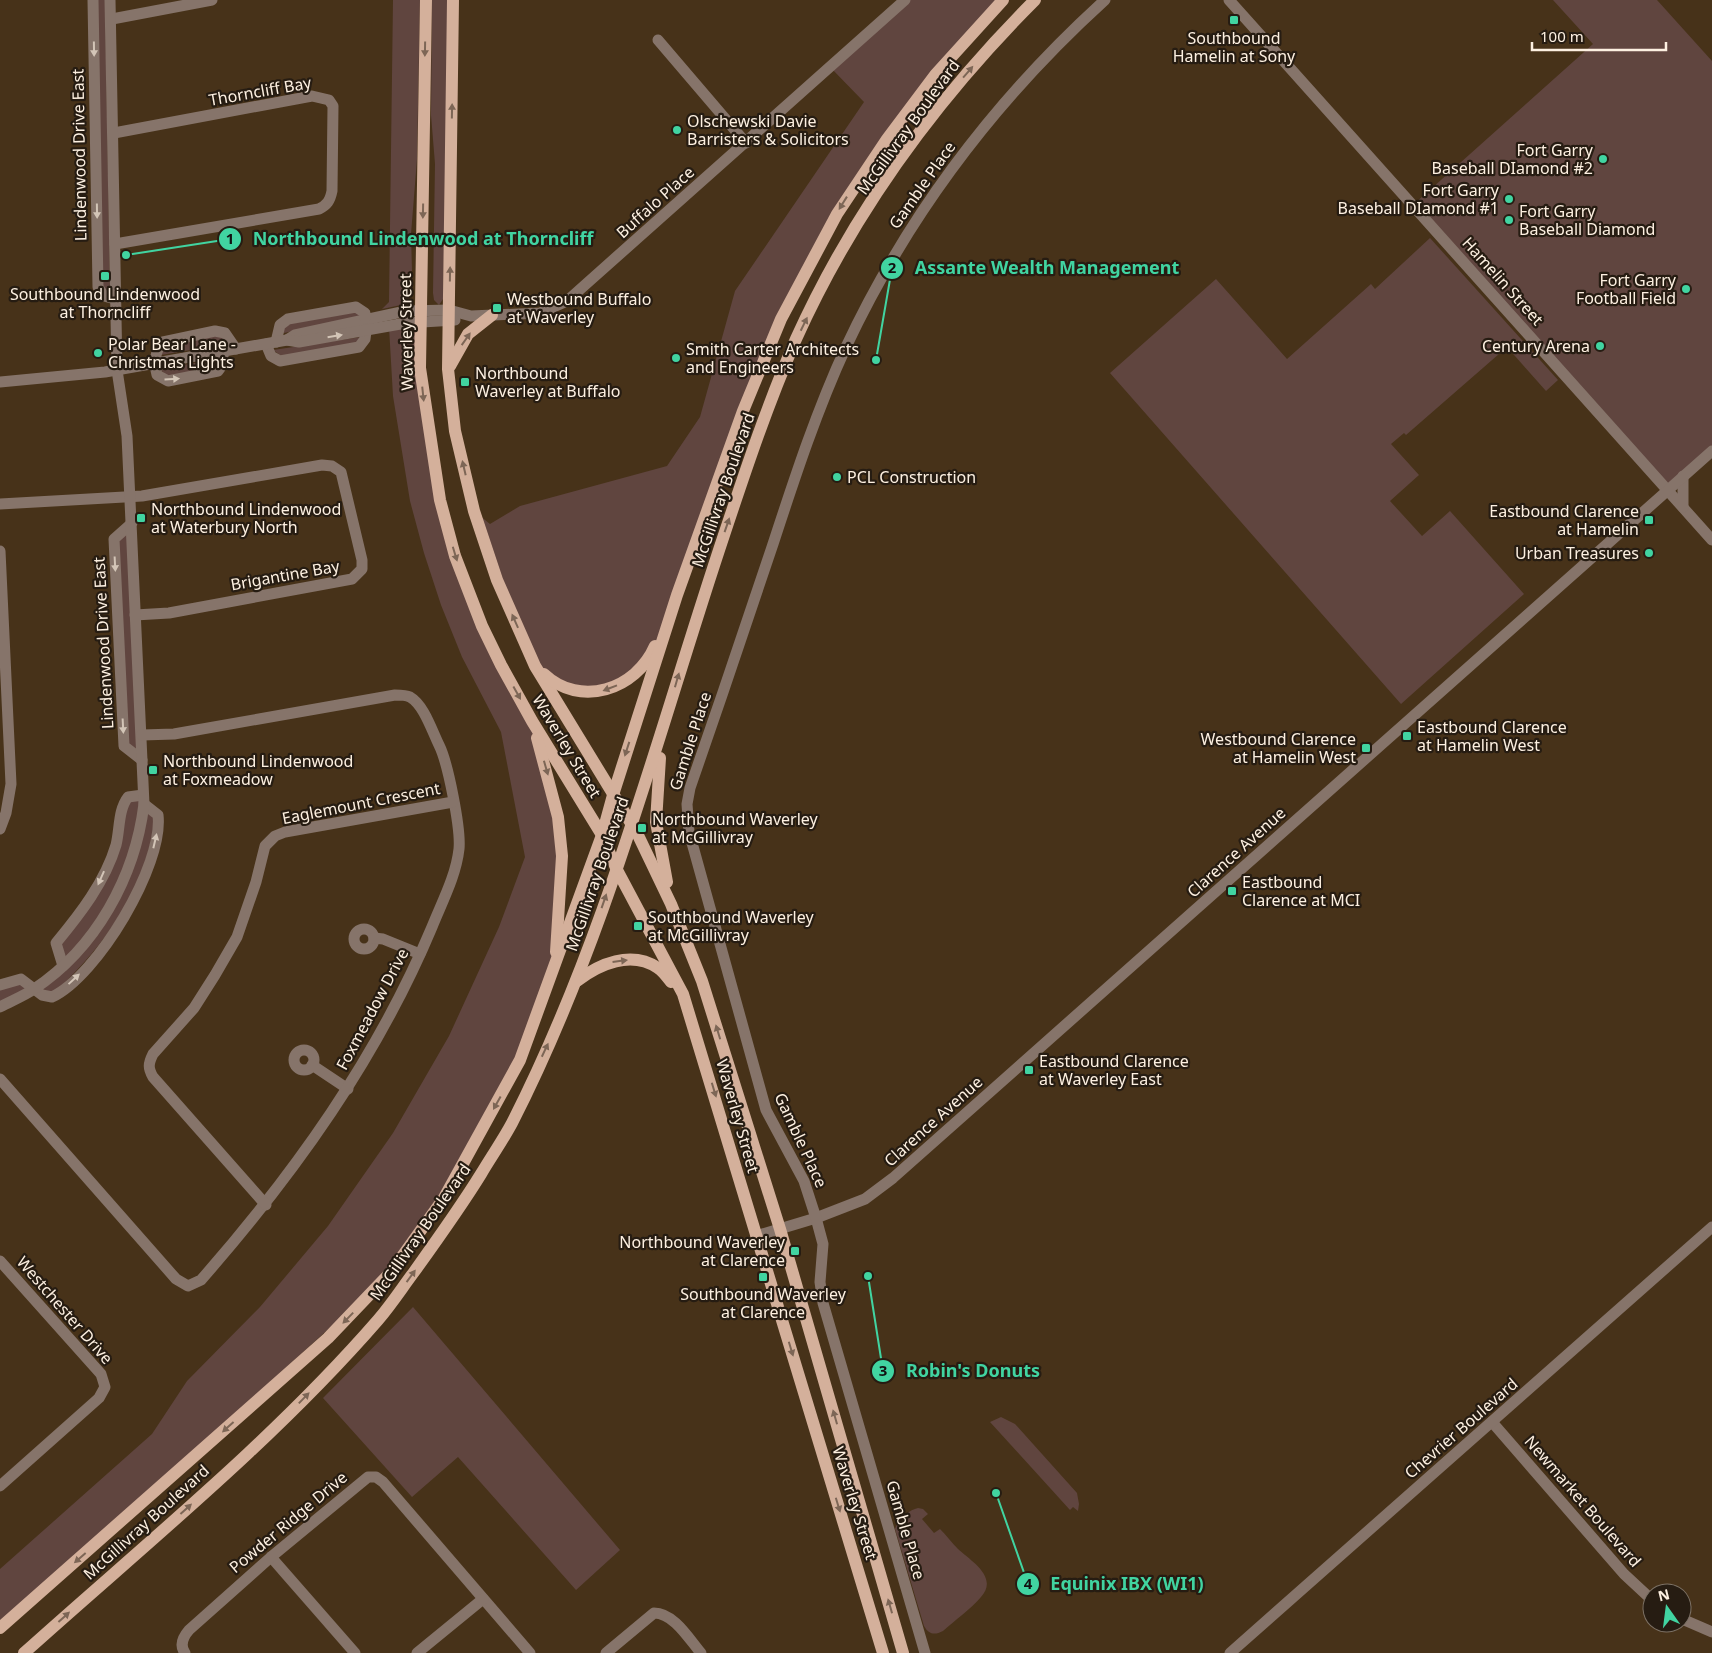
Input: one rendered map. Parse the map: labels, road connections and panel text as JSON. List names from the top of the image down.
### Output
{
  "streets": {
    "main road": ["McGillivray Boulevard", "Waverley Street"],
    "street": [
      "Thorncliff Bay",
      "Lindenwood Drive East",
      "Gamble Place",
      "Buffalo Place",
      "Hamelin Street",
      "Brigantine Bay",
      "Eaglemount Crescent",
      "Clarence Avenue",
      "Foxmeadow Drive",
      "Westchester Drive",
      "Chevrier Boulevard",
      "Newmarket Boulevard",
      "Powder Ridge Drive"
    ]
  },
  "crossings": [
    ["Thorncliff Bay", "Lindenwood Drive East"],
    ["McGillivray Boulevard", "Waverley Street"],
    ["Lindenwood Drive East", "Brigantine Bay"],
    ["Lindenwood Drive East", "Foxmeadow Drive"],
    ["Gamble Place", "Clarence Avenue"],
    ["Buffalo Place", "Waverley Street"],
    ["Hamelin Street", "Clarence Avenue"],
    ["Waverley Street", "Clarence Avenue"],
    ["Eaglemount Crescent", "Foxmeadow Drive"],
    ["Chevrier Boulevard", "Newmarket Boulevard"]
  ],
  "places": {
    "transit": [
      "Southbound Hamelin at Sony",
      "Southbound Lindenwood at Thorncliff",
      "Westbound Buffalo at Waverley",
      "Northbound Waverley at Buffalo",
      "Northbound Lindenwood at Waterbury North",
      "Eastbound Clarence at Hamelin",
      "Eastbound Clarence at Hamelin West",
      "Westbound Clarence at Hamelin West",
      "Northbound Lindenwood at Foxmeadow",
      "Northbound Waverley at McGillivray",
      "Eastbound Clarence at MCI",
      "Southbound Waverley at McGillivray",
      "Eastbound Clarence at Waverley East",
      "Northbound Waverley at Clarence",
      "Southbound Waverley at Clarence"
    ],
    "other": [
      "Olschewski Davie Barristers & Solicitors",
      "Fort Garry Baseball DIamond #2",
      "Fort Garry Baseball DIamond #1",
      "Fort Garry Baseball Diamond",
      "Northbound Lindenwood at Thorncliff",
      "Fort Garry Football Field",
      "Century Arena",
      "Polar Bear Lane - Christmas Lights",
      "Smith Carter Architects and Engineers",
      "Assante Wealth Management",
      "PCL Construction",
      "Urban Treasures",
      "Robin's Donuts",
      "Equinix IBX (WI1)"
    ]
  },
  "scale_bar": "100 m",
  "north": "top"
}
